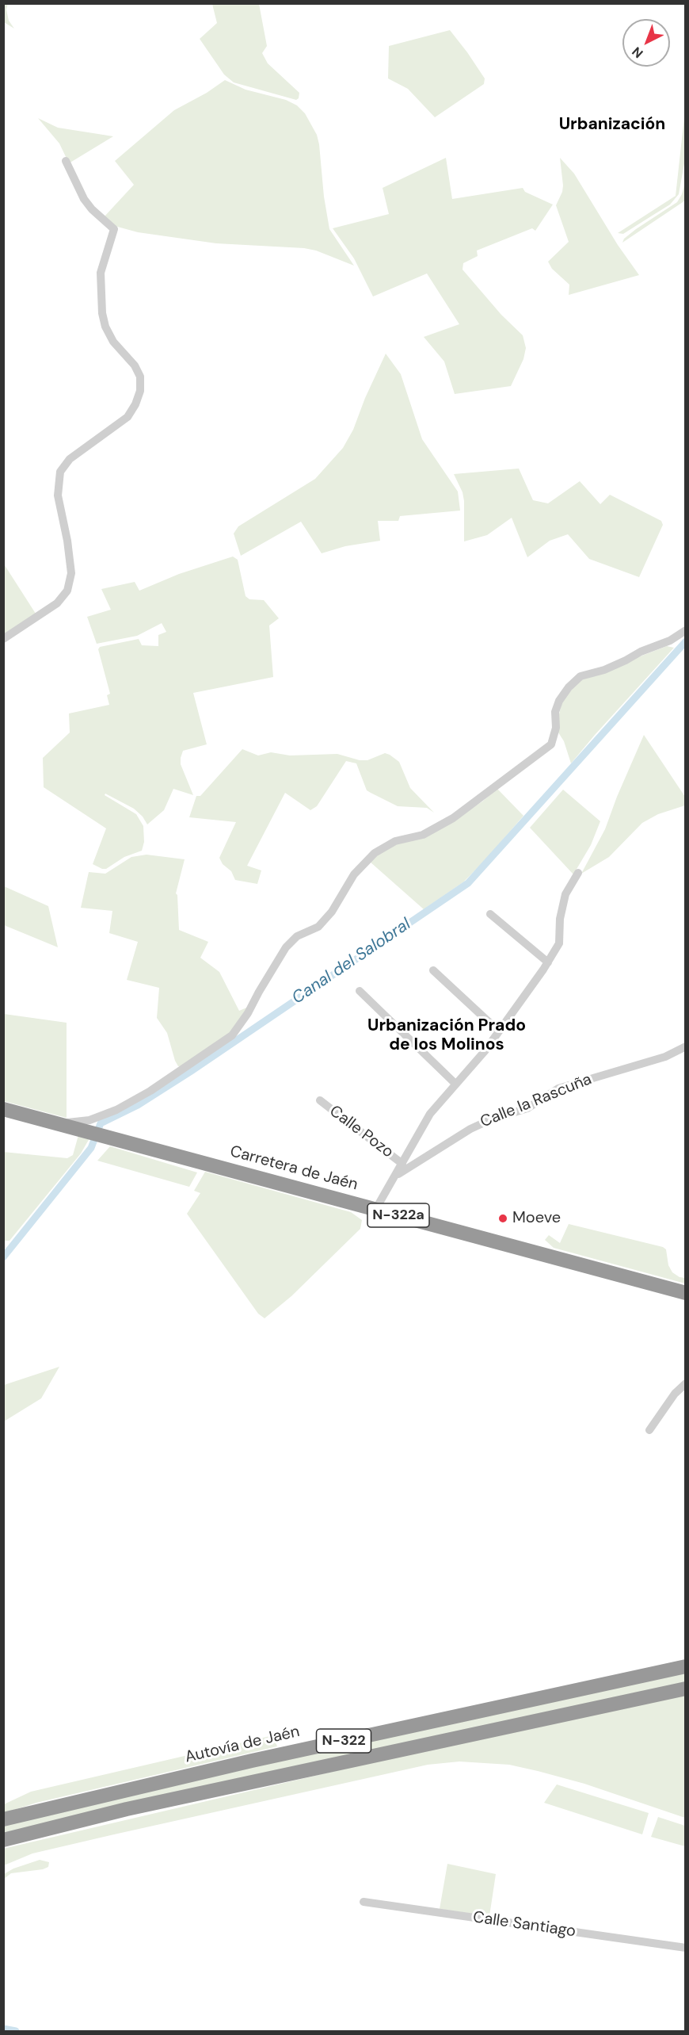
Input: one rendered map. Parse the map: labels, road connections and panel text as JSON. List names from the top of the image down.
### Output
{
  "streets": {
    "highway": [
      "Carretera de Jaén",
      "N-322a",
      "N-322",
      "Autovía de Jaén"
    ],
    "street": ["Calle la Rascuña", "Calle Pozo", "Calle Santiago"]
  },
  "districts": ["Urbanización", "Urbanización Prado de los Molinos"],
  "water": ["Canal del Salobral"],
  "places": ["Moeve"],
  "north": "bottom left"
}
